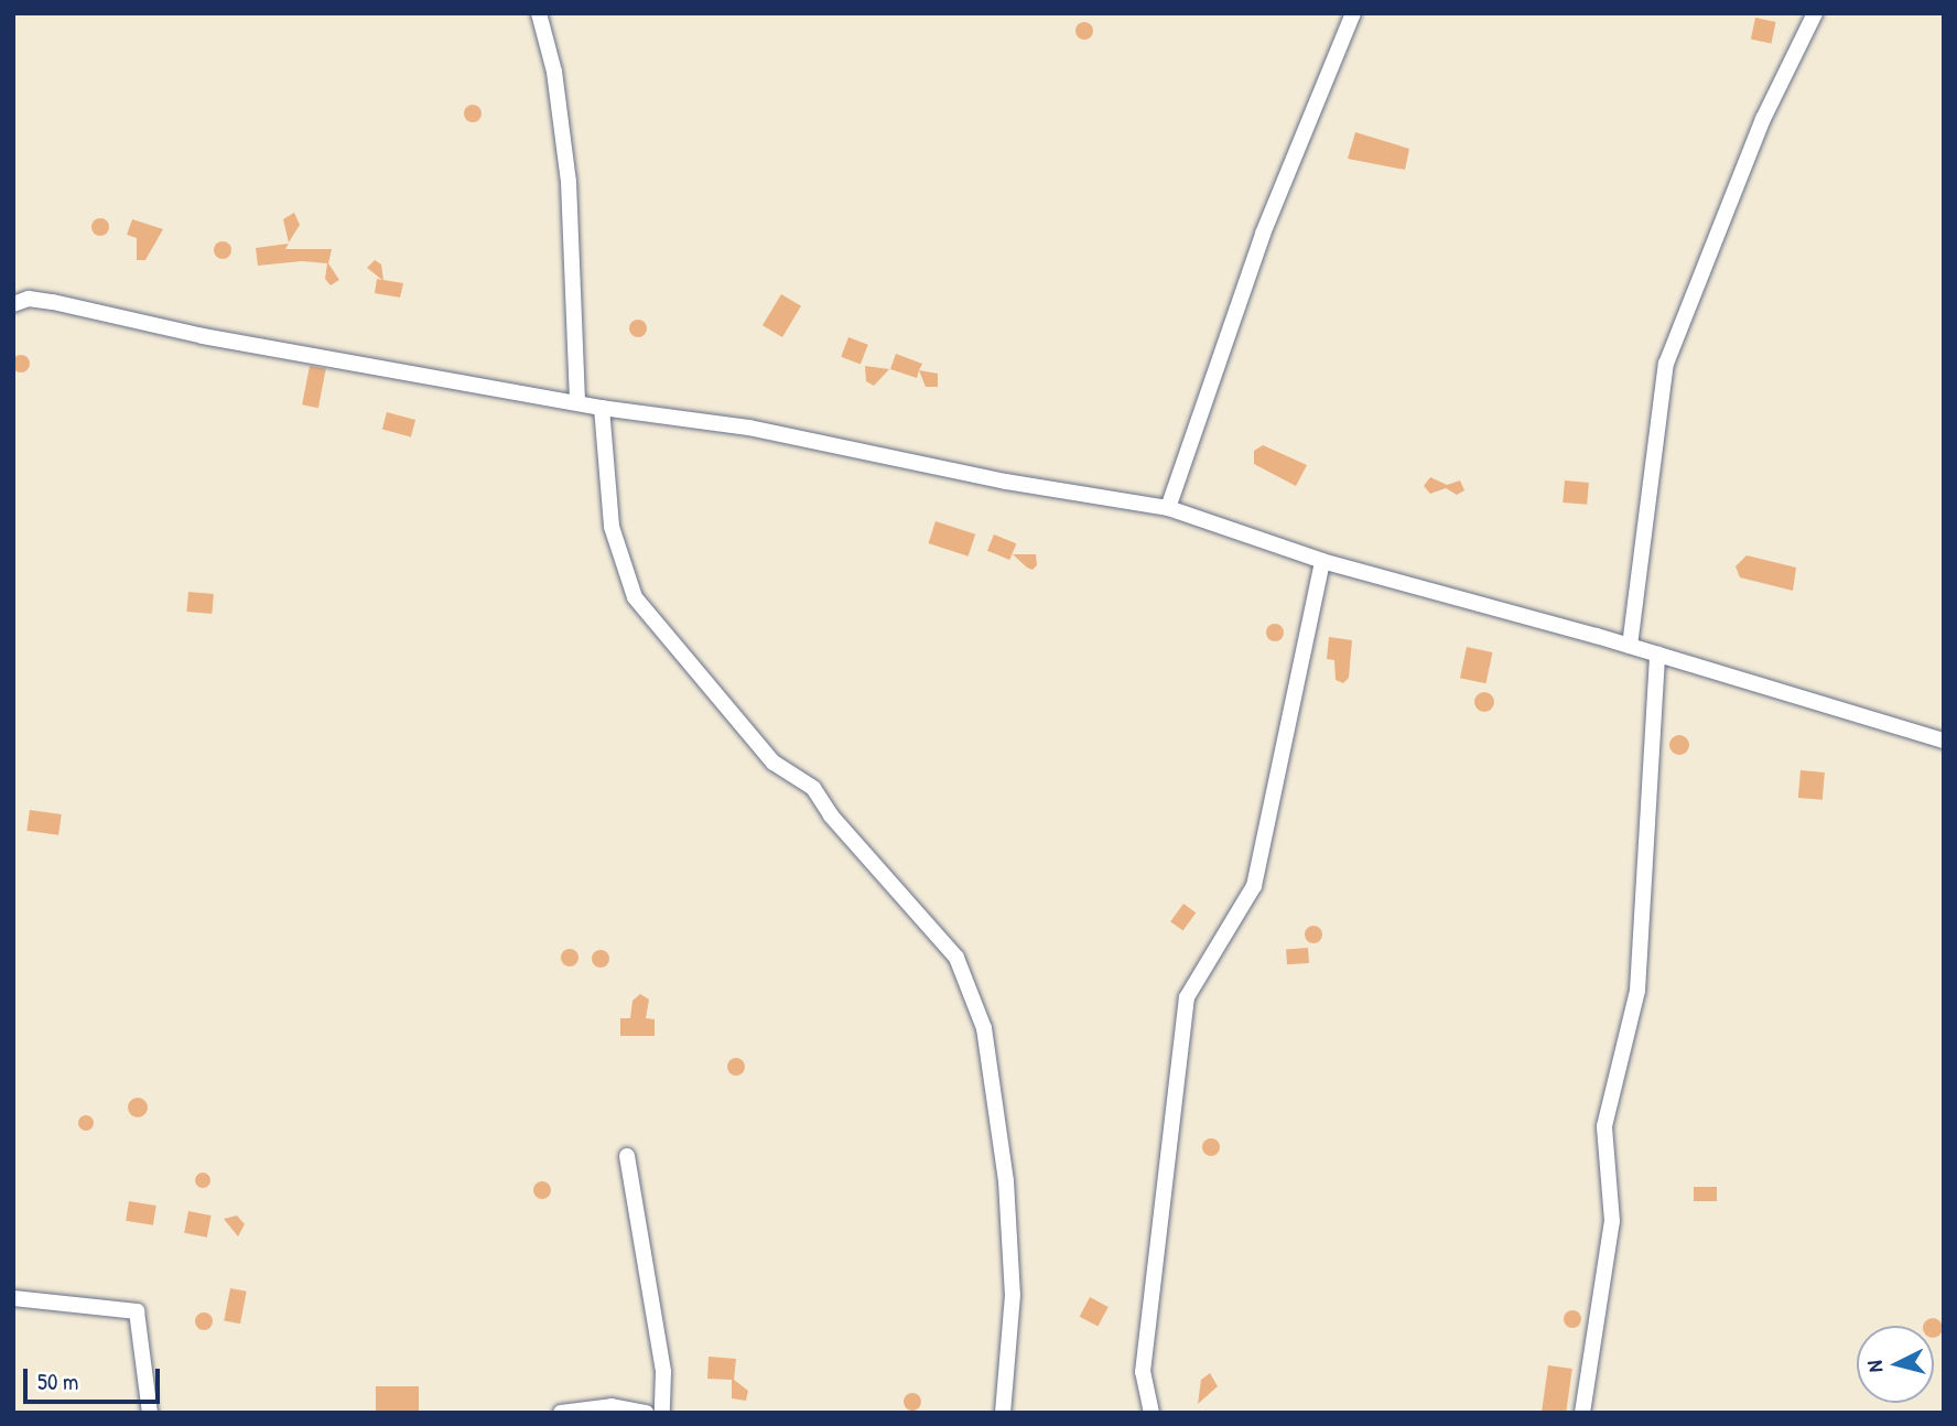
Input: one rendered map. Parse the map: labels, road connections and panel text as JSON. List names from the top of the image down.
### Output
{
  "scale_bar": "50 m",
  "north": "left"
}
